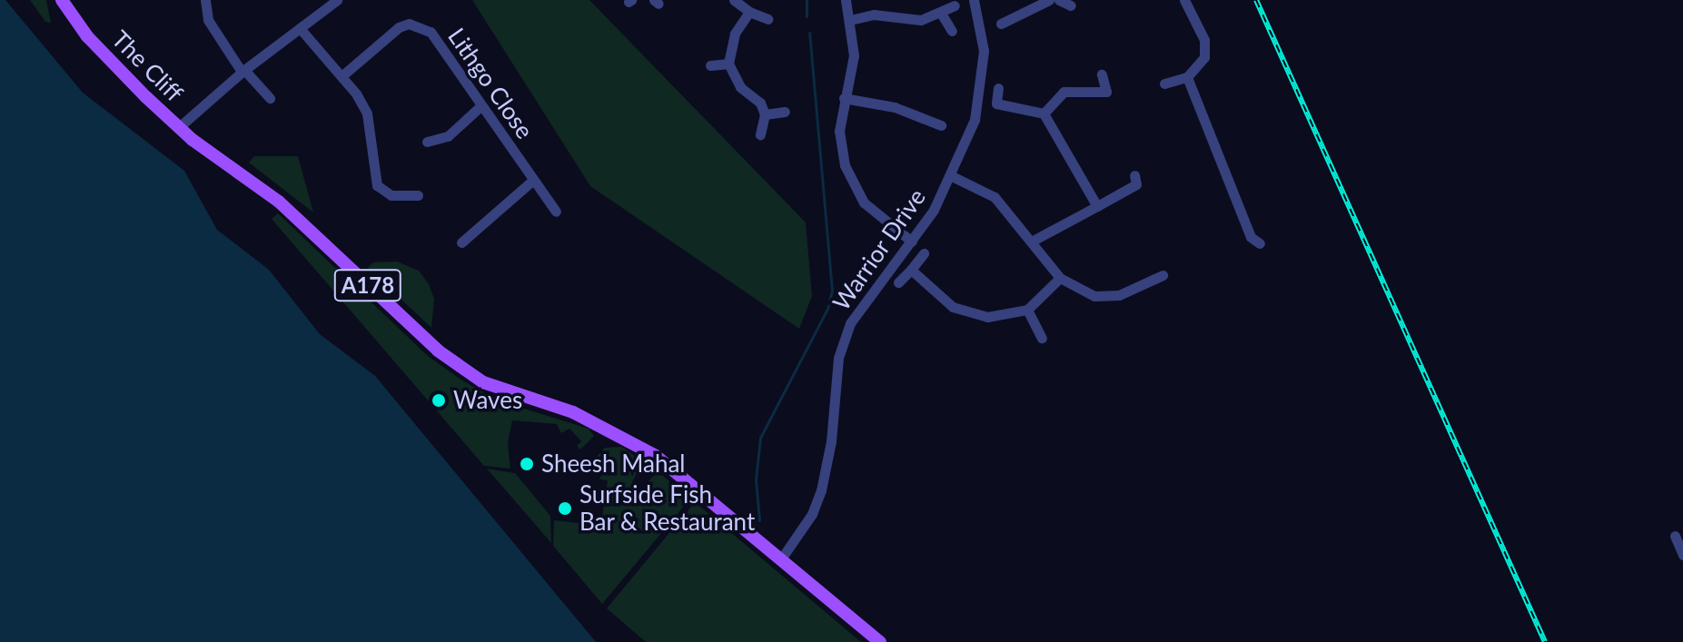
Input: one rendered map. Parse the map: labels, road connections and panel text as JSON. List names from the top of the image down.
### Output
{
  "streets": {
    "main road": ["The Cliff", "A178"],
    "street": ["Lithgo Close", "Warrior Drive"]
  },
  "crossings": [
    ["The Cliff", "A178"],
    ["Warrior Drive", "A178"]
  ],
  "places": ["Waves", "Sheesh Mahal", "Surfside Fish Bar & Restaurant"]
}
